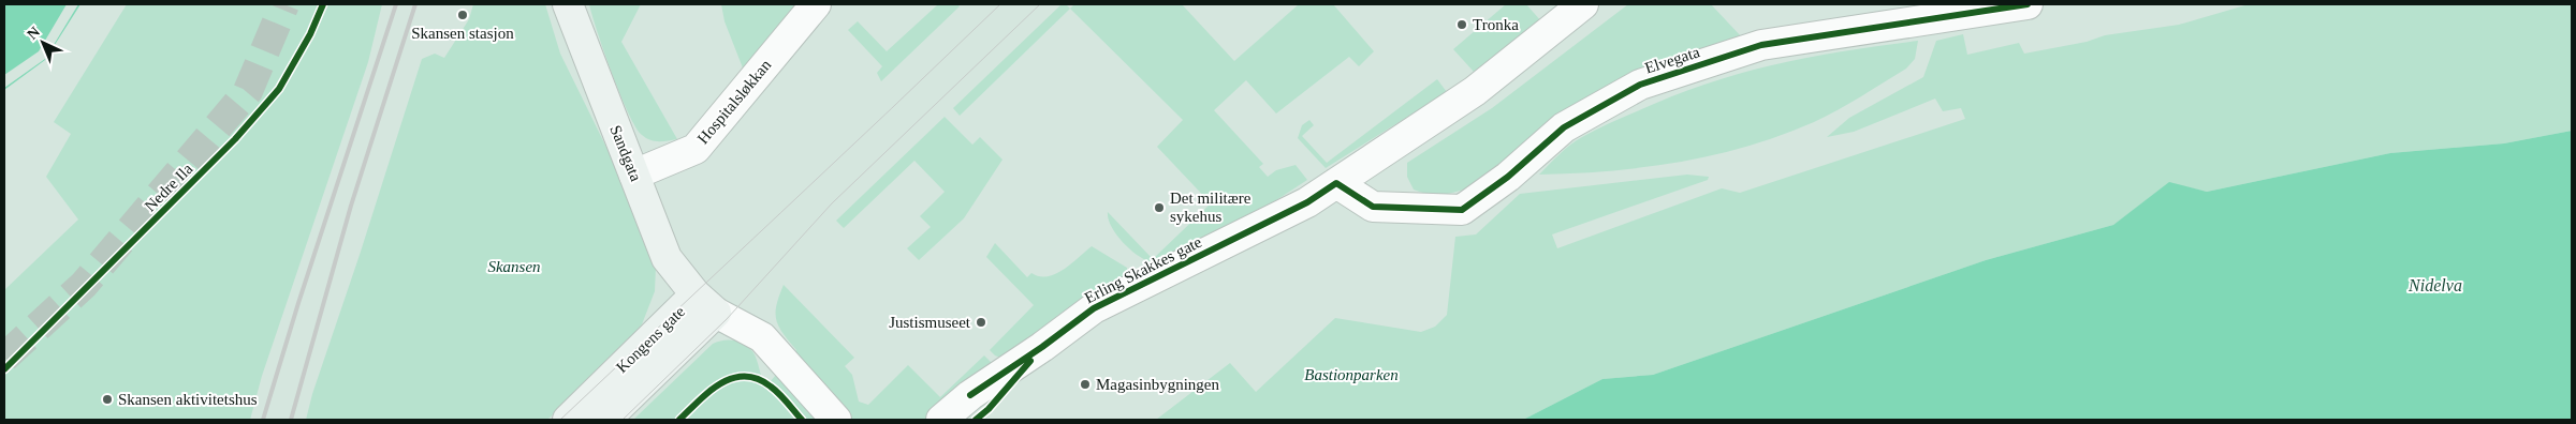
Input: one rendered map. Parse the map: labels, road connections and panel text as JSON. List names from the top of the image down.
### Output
{
  "streets": {
    "main road": ["Sandgata", "Kongens gate"],
    "street": ["Elvegata", "Hospitalsløkkan", "Erling Skakkes gate"],
    "cycle path": ["Nedre Ila"]
  },
  "crossings": [
    ["Elvegata", "Erling Skakkes gate"],
    ["Hospitalsløkkan", "Sandgata"],
    ["Sandgata", "Kongens gate"]
  ],
  "water": ["Nidelva"],
  "parks": ["Skansen", "Bastionparken"],
  "places": [
    "Skansen stasjon",
    "Tronka",
    "Det militære sykehus",
    "Justismuseet",
    "Magasinbygningen",
    "Skansen aktivitetshus"
  ],
  "north": "top left"
}
